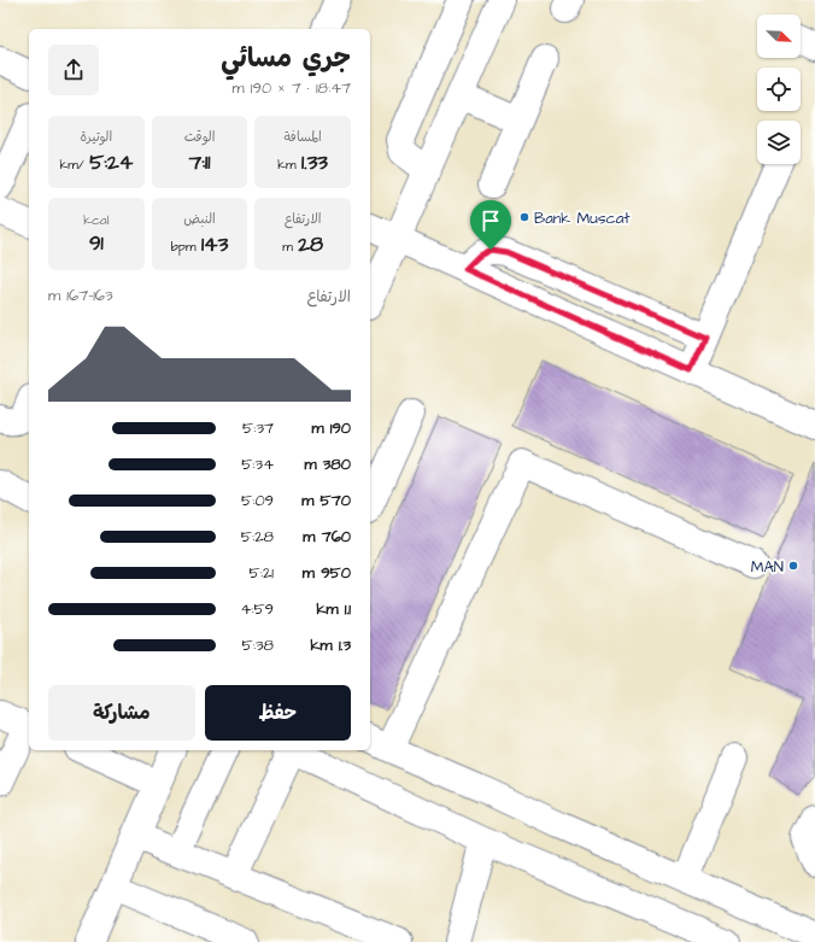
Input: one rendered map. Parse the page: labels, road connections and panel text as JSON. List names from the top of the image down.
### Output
{
  "places": ["Bank Muscat", "MAN"],
  "north": "bottom right",
  "page": {
    "heading": ["جري مسائي", "18:47 · 7 × 190 m"],
    "stats": [
      ["المسافة", "1.33 km"],
      ["الوقت", "7:11"],
      ["الوتيرة", "5:24 /km"],
      ["الارتفاع", "28 m"],
      ["النبض", "143 bpm"],
      ["kcal", "91"]
    ],
    "chart": ["الارتفاع", "163–167 m"],
    "list": [
      {
        "name": "190 m",
        "note": "5:37"
      },
      {
        "name": "380 m",
        "note": "5:34"
      },
      {
        "name": "570 m",
        "note": "5:09"
      },
      {
        "name": "760 m",
        "note": "5:28"
      },
      {
        "name": "950 m",
        "note": "5:21"
      },
      {
        "name": "1.1 km",
        "note": "4:59"
      },
      {
        "name": "1.3 km",
        "note": "5:38"
      }
    ],
    "buttons": ["حفظ", "مشاركة"]
  }
}
